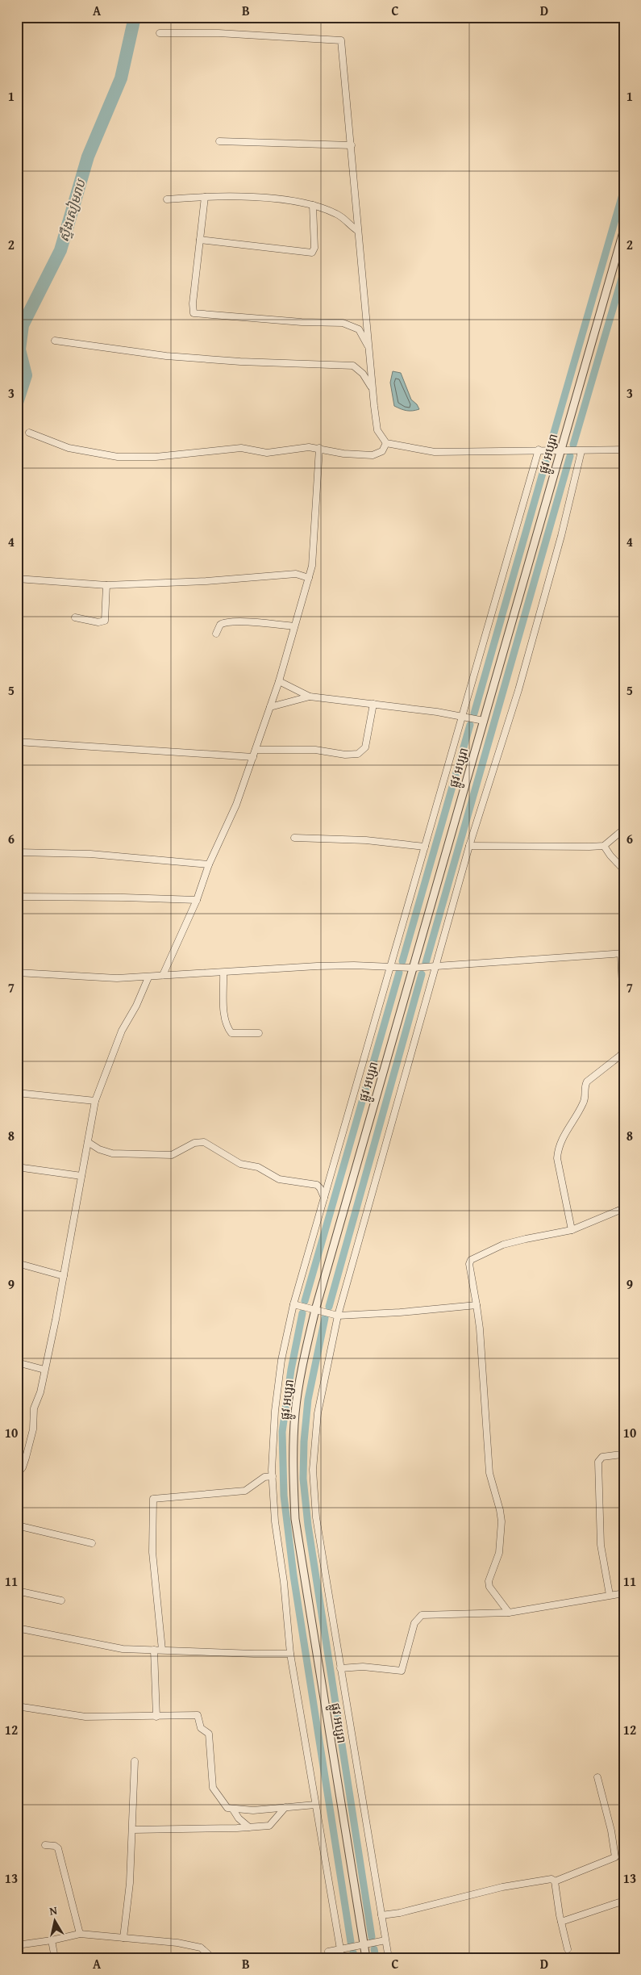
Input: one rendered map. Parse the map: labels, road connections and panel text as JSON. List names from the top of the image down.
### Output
{
  "streets": {
    "street": ["ផ្លូវ អប្សរា"]
  },
  "water": ["ស្ទឹងសៀមរាប"],
  "north": "top",
  "grid": {
    "columns": [
      "A",
      "B",
      "C",
      "D"
    ],
    "rows": [
      "1",
      "2",
      "3",
      "4",
      "5",
      "6",
      "7",
      "8",
      "9",
      "10",
      "11",
      "12",
      "13"
    ]
  }
}
